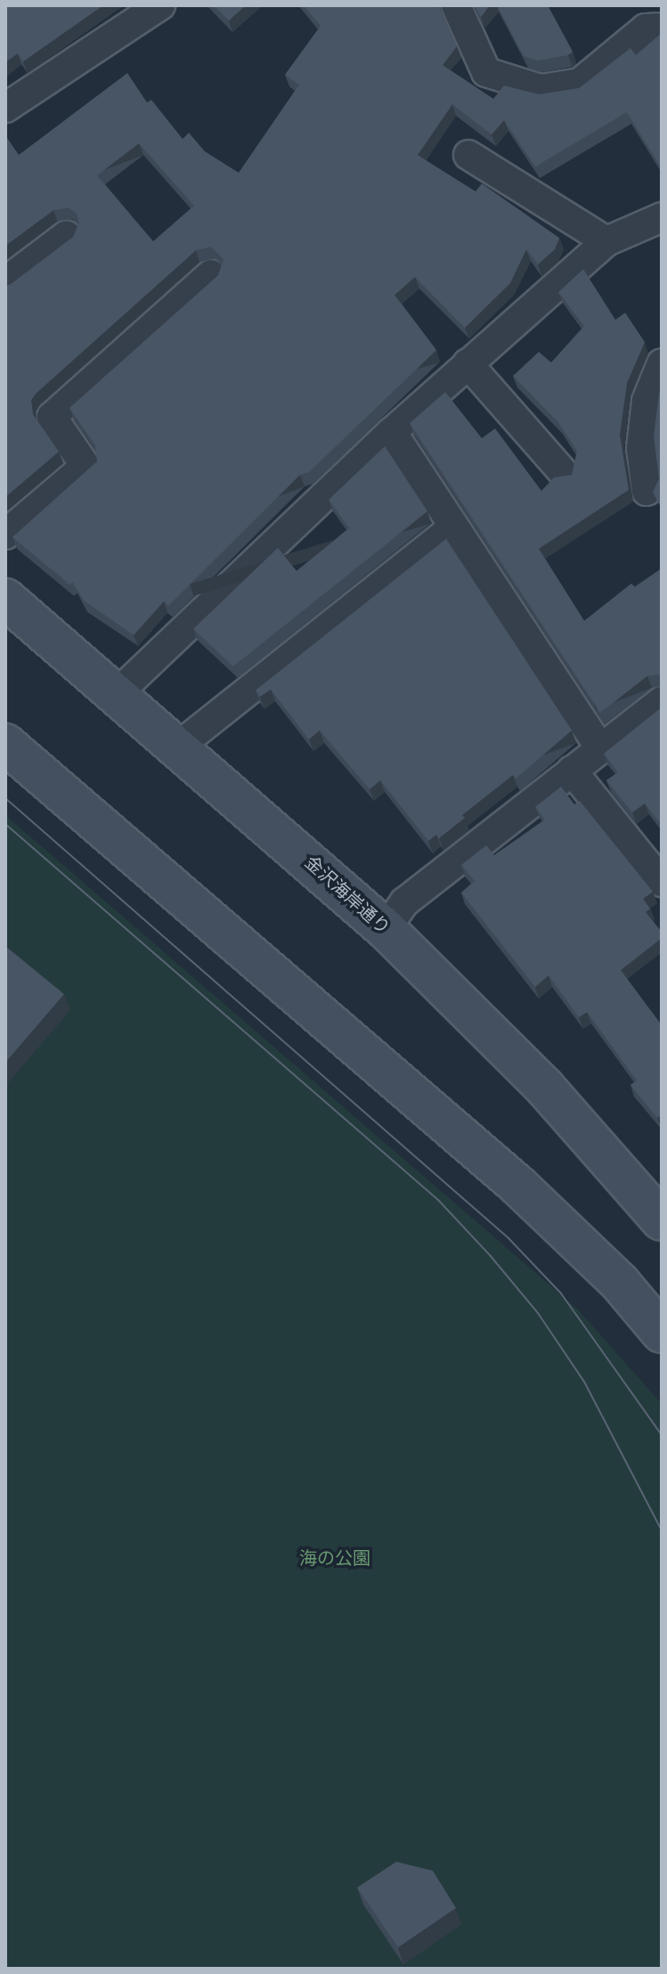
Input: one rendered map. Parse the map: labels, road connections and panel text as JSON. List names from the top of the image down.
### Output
{
  "streets": {
    "street": ["金沢海岸通り"]
  },
  "parks": ["海の公園"]
}
